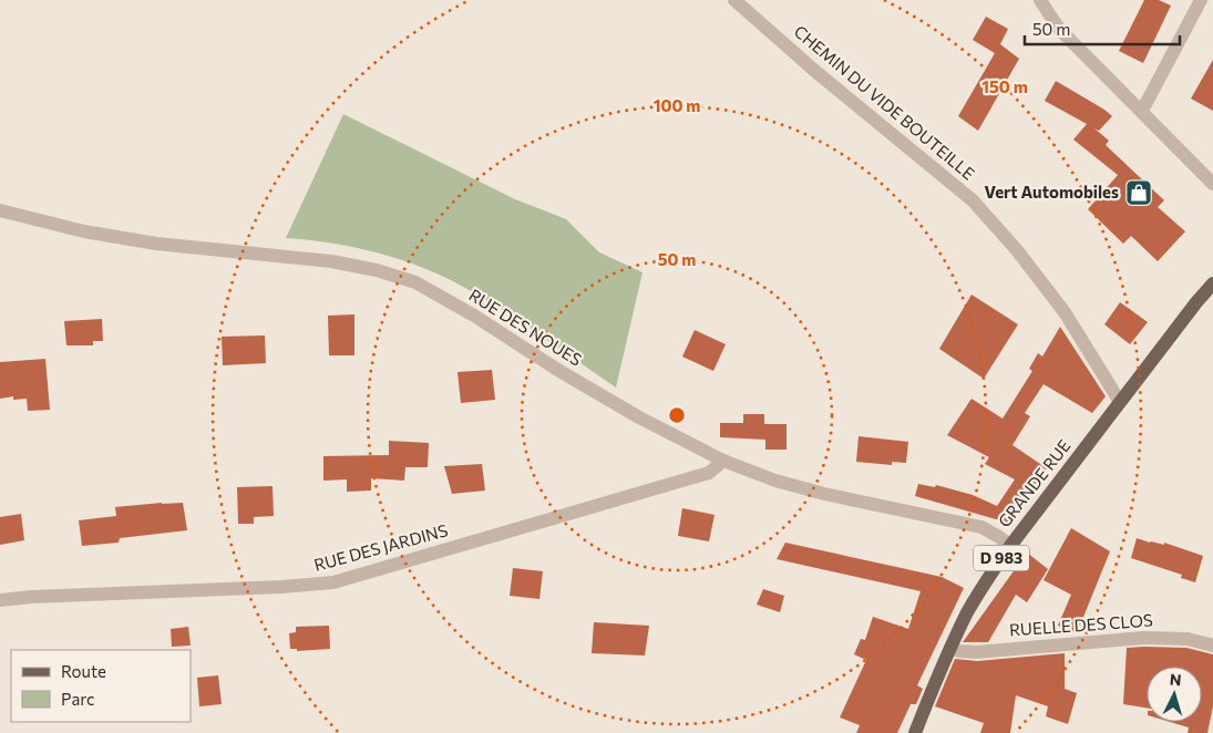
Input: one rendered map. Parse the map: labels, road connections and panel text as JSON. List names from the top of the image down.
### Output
{
  "streets": {
    "main road": ["GRANDE RUE", "D 983"],
    "street": [
      "CHEMIN DU VIDE BOUTEILLE",
      "RUE DES NOUES",
      "RUE DES JARDINS",
      "RUELLE DES CLOS"
    ]
  },
  "crossings": [
    ["CHEMIN DU VIDE BOUTEILLE", "GRANDE RUE"],
    ["RUE DES NOUES", "GRANDE RUE"],
    ["RUE DES NOUES", "RUE DES JARDINS"],
    ["GRANDE RUE", "RUELLE DES CLOS"]
  ],
  "places": {
    "shop": ["Vert Automobiles"]
  },
  "legend": ["Route", "Parc"],
  "scale_bar": "50 m",
  "north": "top",
  "rings": ["150 m", "100 m", "50 m"]
}
